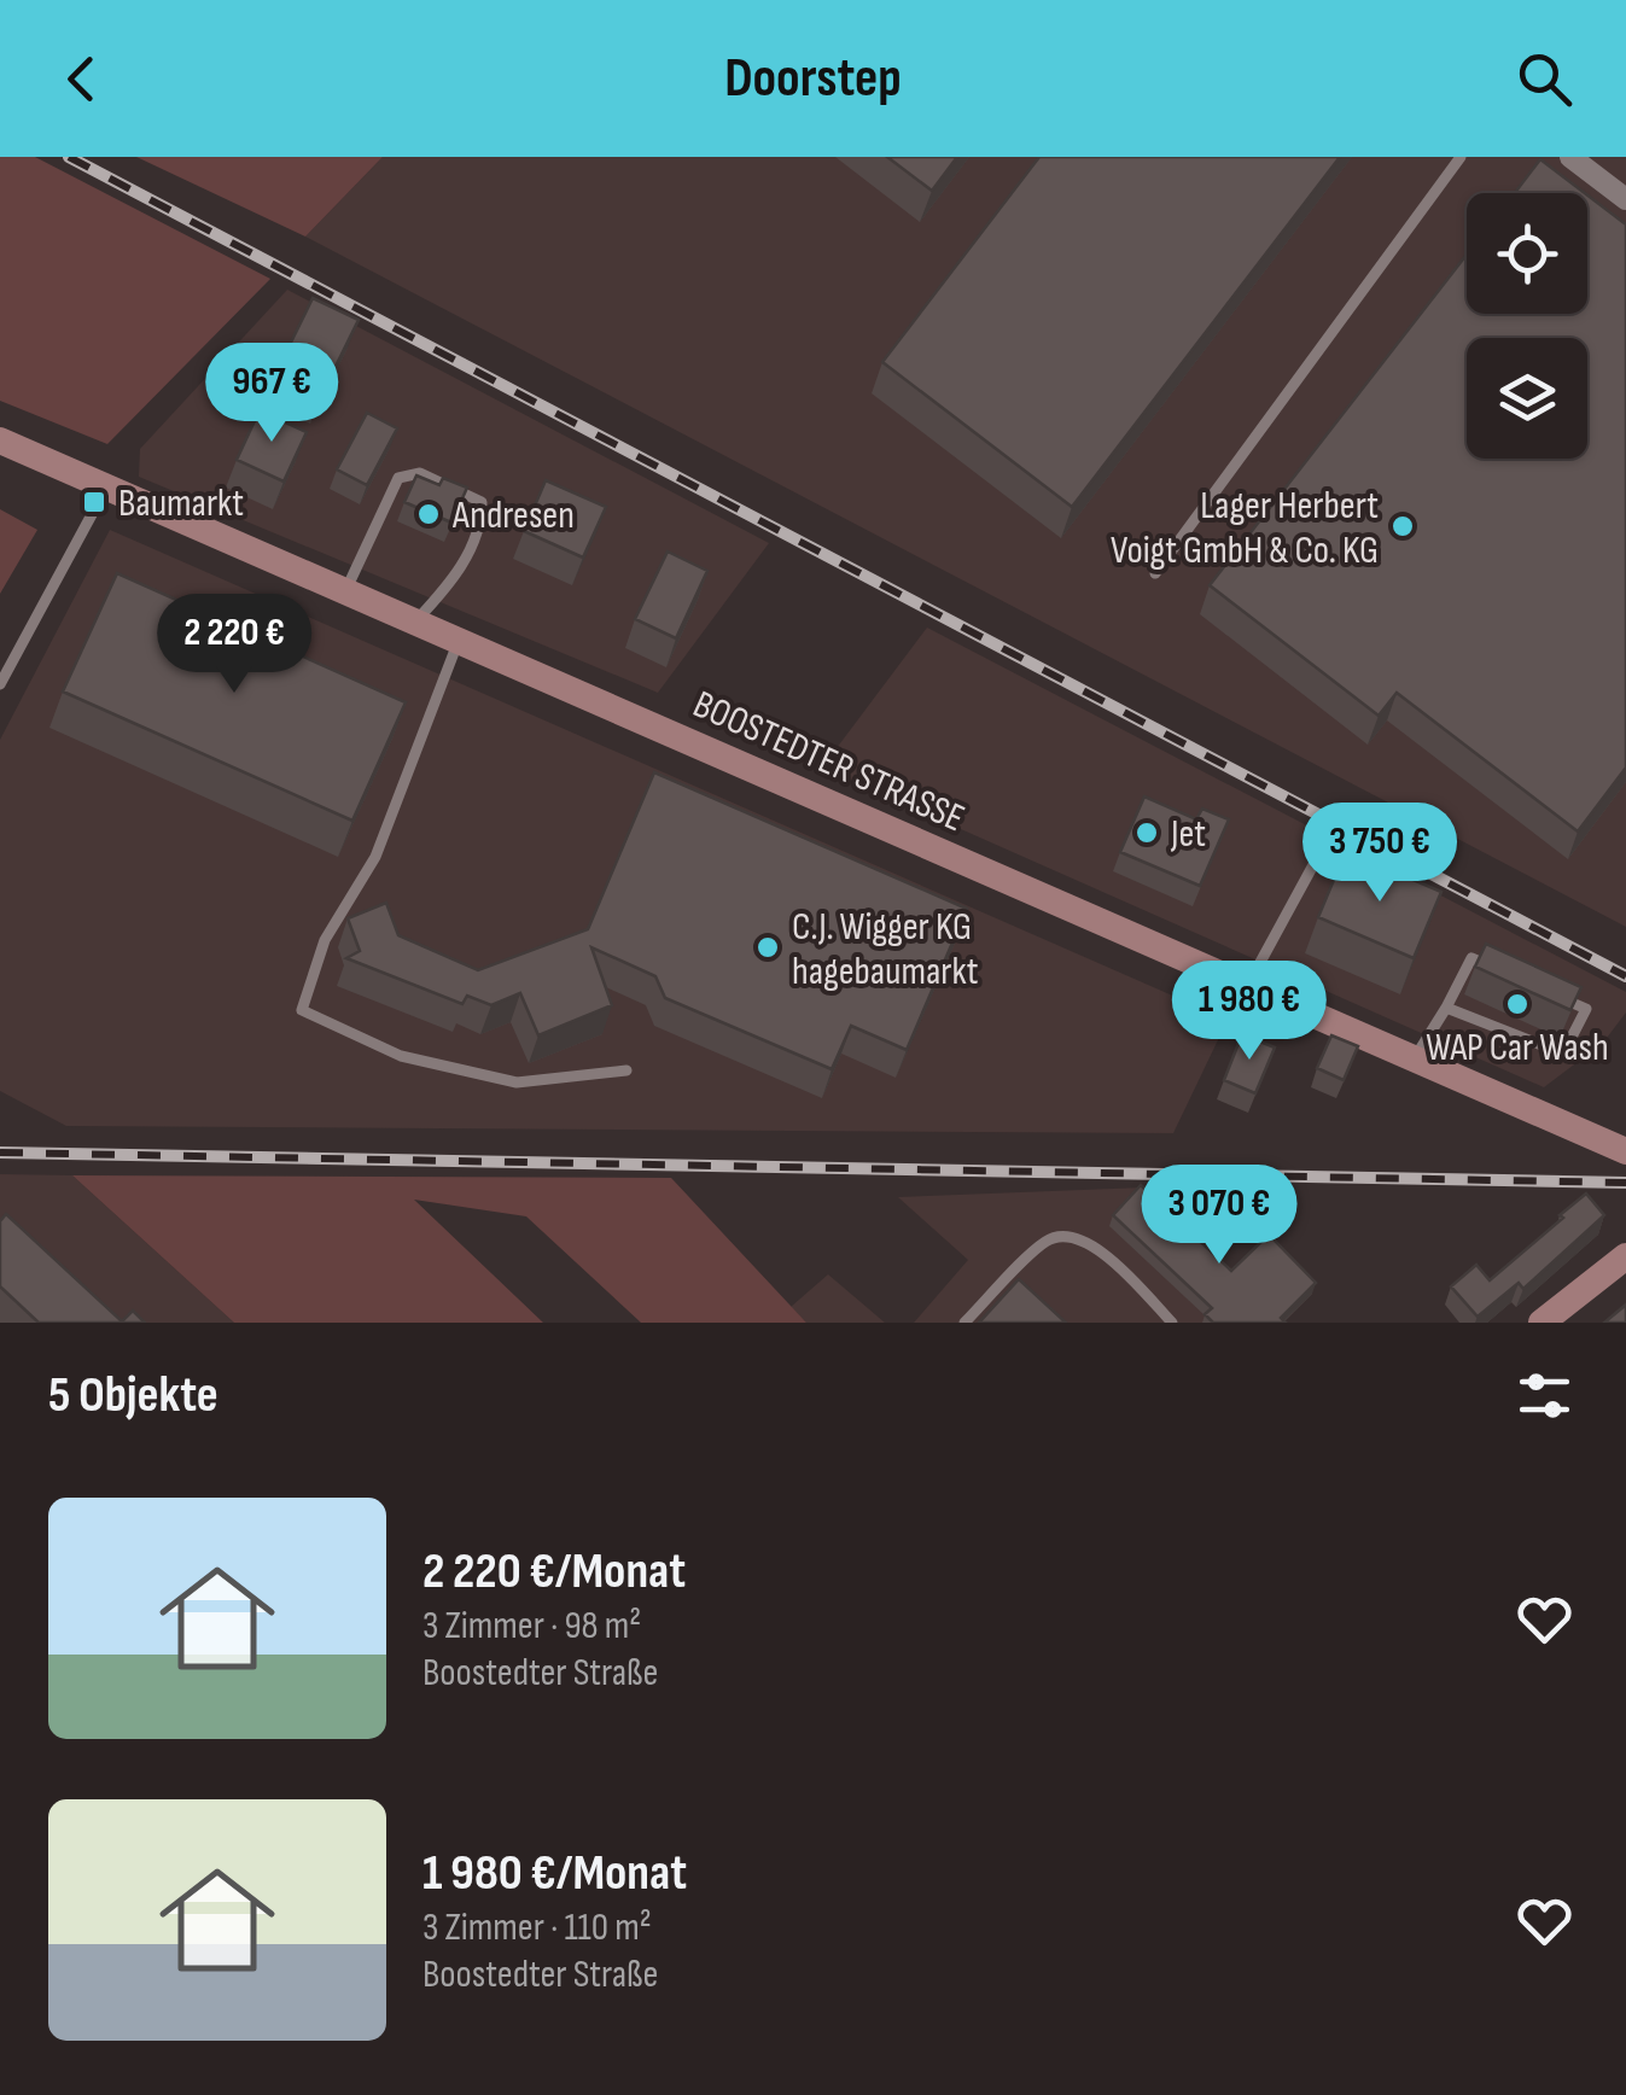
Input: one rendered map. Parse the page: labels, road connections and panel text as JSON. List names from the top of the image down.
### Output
{
  "streets": {
    "street": ["BOOSTEDTER STRASSE"]
  },
  "places": {
    "transit": ["Baumarkt"],
    "other": [
      "Andresen",
      "Lager Herbert Voigt GmbH & Co. KG",
      "Jet",
      "C.J. Wigger KG hagebaumarkt",
      "WAP Car Wash"
    ]
  },
  "page": {
    "header": "Doorstep",
    "price": [
      "967 €",
      "2 220 €",
      "3 750 €",
      "1 980 €",
      "3 070 €"
    ],
    "heading": "5 Objekte",
    "list": [
      {
        "name": "2 220 €/Monat",
        "note": "3 Zimmer · 98 m² · Boostedter Straße"
      },
      {
        "name": "1 980 €/Monat",
        "note": "3 Zimmer · 110 m² · Boostedter Straße"
      }
    ]
  }
}
